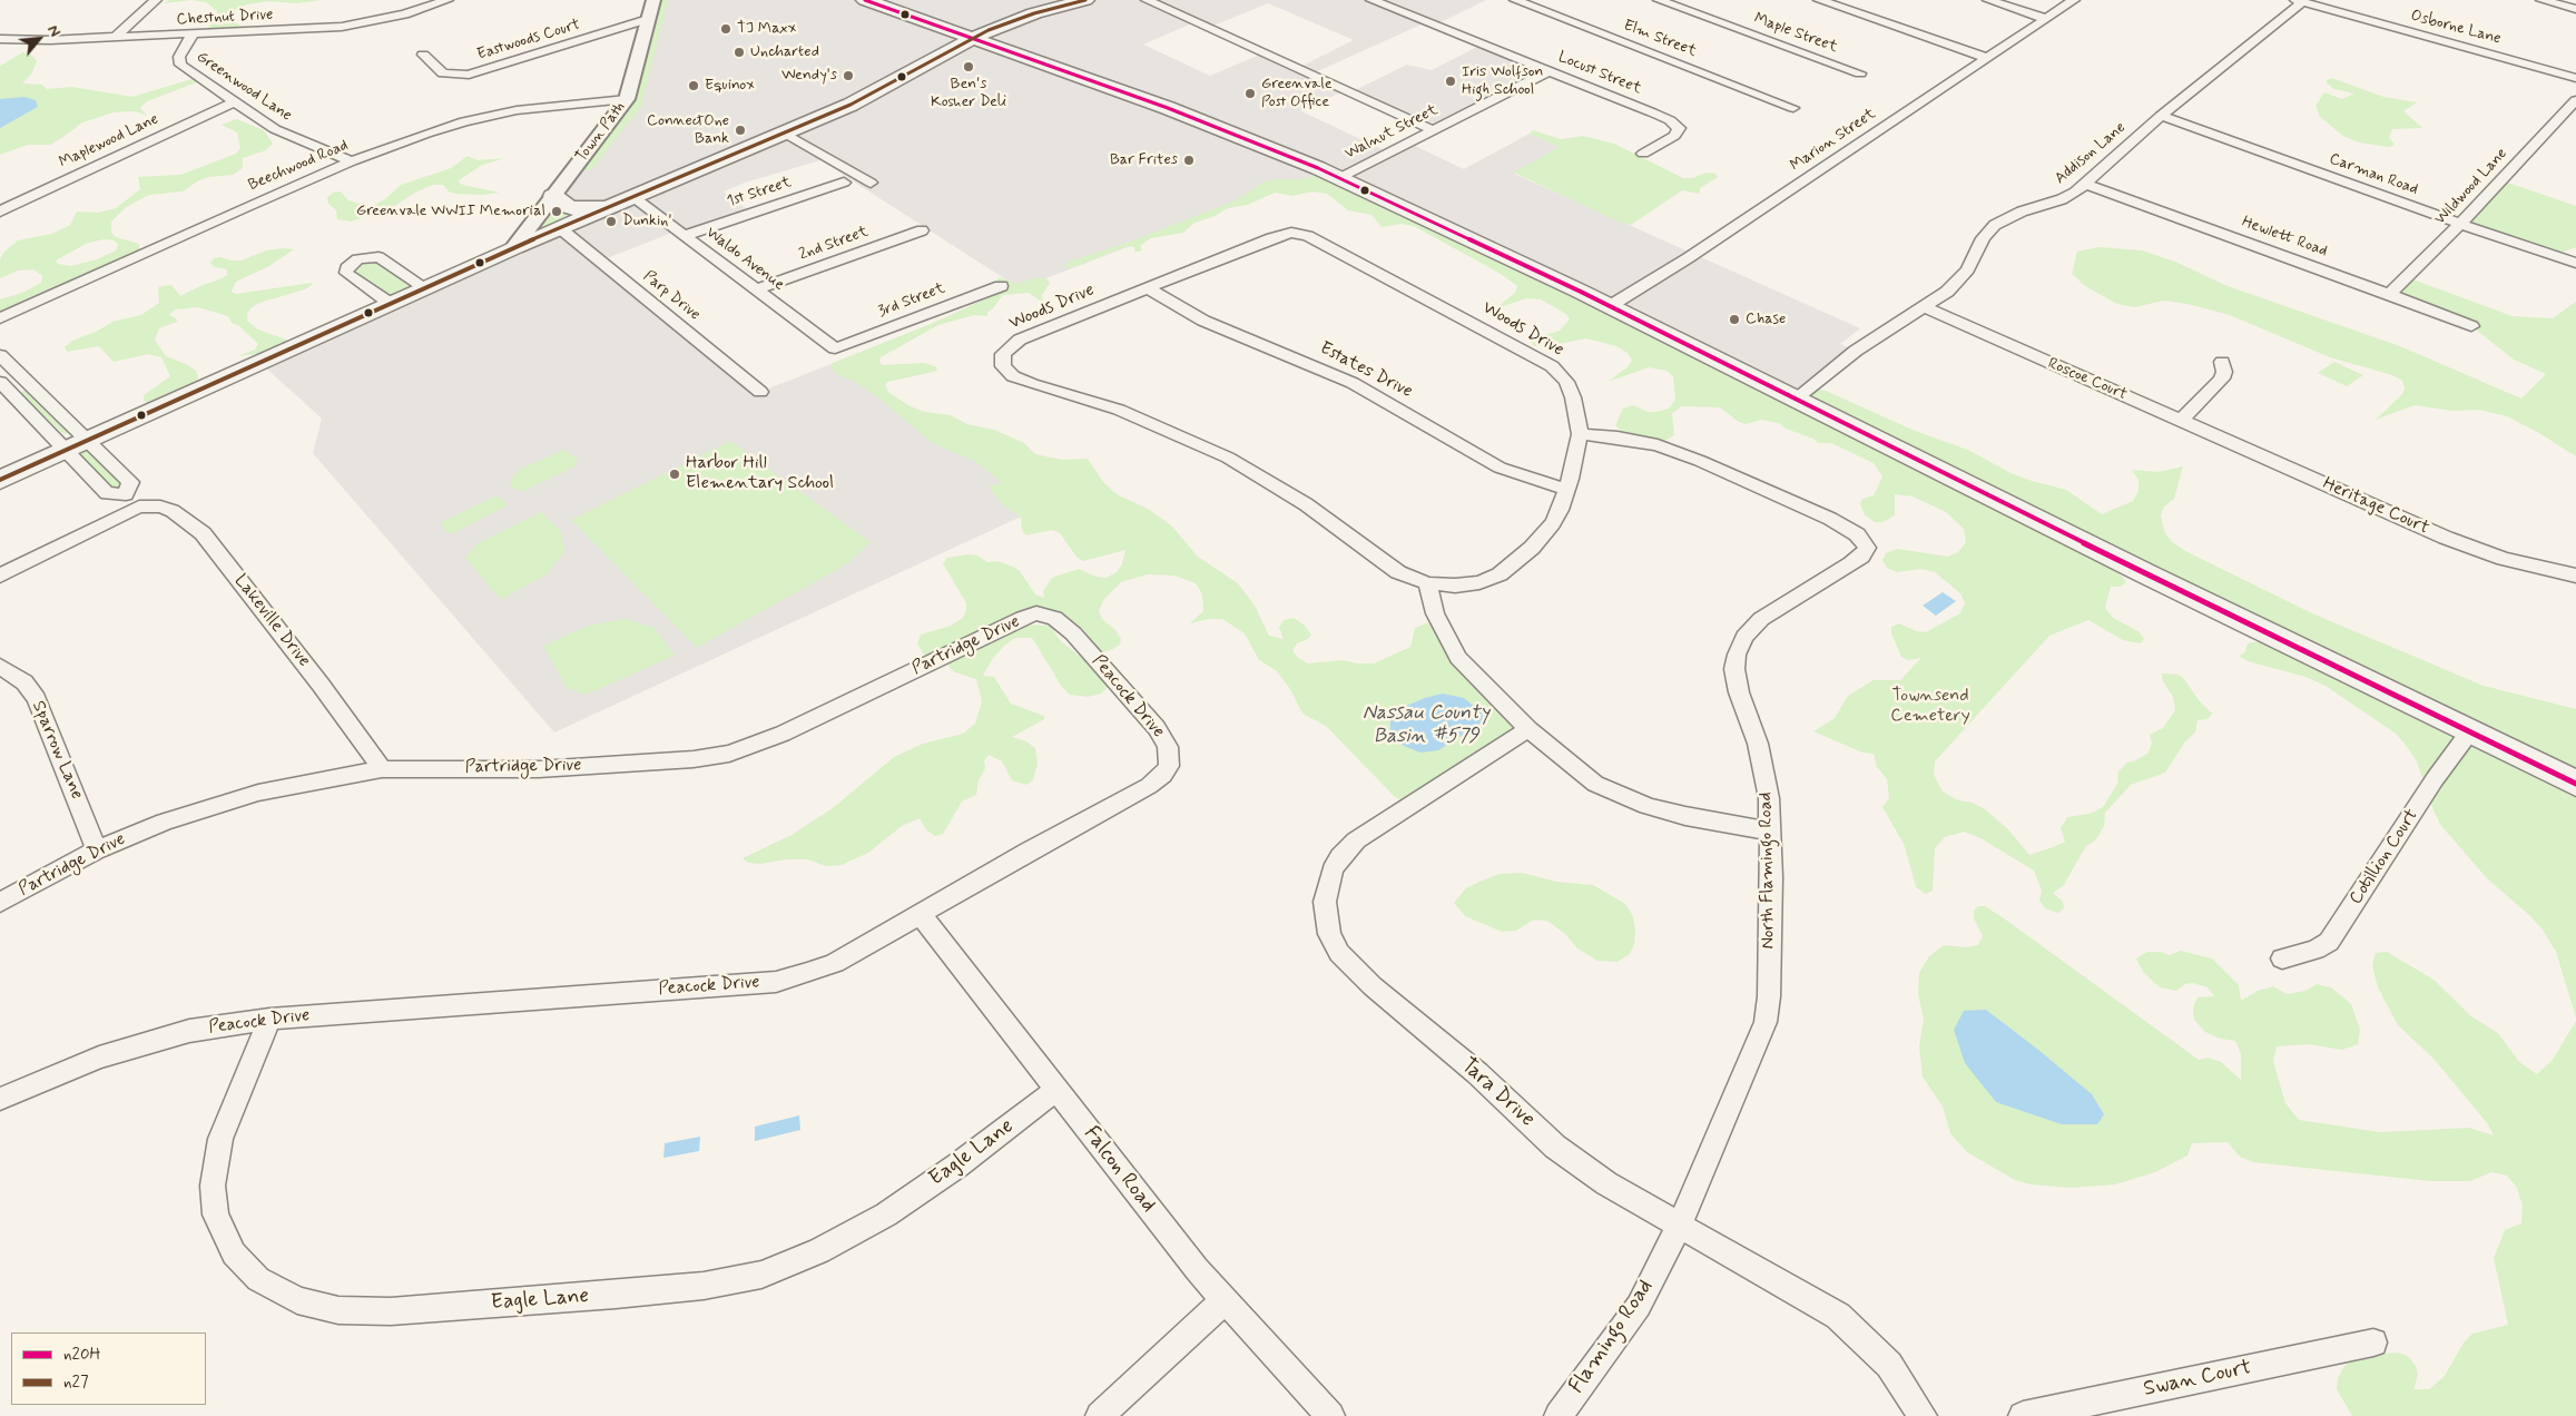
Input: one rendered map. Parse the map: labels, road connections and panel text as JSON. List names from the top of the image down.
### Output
{
  "streets": {
    "street": [
      "Chestnut Drive",
      "Osborne Lane",
      "Maple Street",
      "Elm Street",
      "Eastwoods Court",
      "Locust Street",
      "Greenwood Lane",
      "Town Path",
      "Walnut Street",
      "Marion Street",
      "Maplewood Lane",
      "Addison Lane",
      "Beechwood Road",
      "Carman Road",
      "Wildwood Lane",
      "1st Street",
      "Hewlett Road",
      "2nd Street",
      "Waldo Avenue",
      "Parp Drive",
      "3rd Street",
      "Woods Drive",
      "Estates Drive",
      "Roscoe Court",
      "Heritage Court",
      "Lakeville Drive",
      "Partridge Drive",
      "Peacock Drive",
      "Sparrow Lane",
      "Cotillion Court",
      "North Flamingo Road",
      "Tara Drive",
      "Eagle Lane",
      "Falcon Road",
      "Flamingo Road",
      "Swan Court"
    ]
  },
  "crossings": [
    ["Chestnut Drive", "Greenwood Lane"],
    ["Osborne Lane", "Addison Lane"],
    ["Eastwoods Court", "Town Path"],
    ["Locust Street", "Walnut Street"],
    ["Greenwood Lane", "Maplewood Lane"],
    ["Greenwood Lane", "Beechwood Road"],
    ["Town Path", "Beechwood Road"],
    ["Addison Lane", "Carman Road"],
    ["Addison Lane", "Hewlett Road"],
    ["Addison Lane", "Roscoe Court"],
    ["Carman Road", "Wildwood Lane"],
    ["Wildwood Lane", "Hewlett Road"],
    ["1st Street", "Waldo Avenue"],
    ["2nd Street", "Waldo Avenue"],
    ["Waldo Avenue", "3rd Street"],
    ["Woods Drive", "Estates Drive"],
    ["Woods Drive", "North Flamingo Road"],
    ["Roscoe Court", "Heritage Court"],
    ["Lakeville Drive", "Partridge Drive"],
    ["Partridge Drive", "Peacock Drive"],
    ["Partridge Drive", "Sparrow Lane"],
    ["Peacock Drive", "Eagle Lane"],
    ["Peacock Drive", "Falcon Road"],
    ["North Flamingo Road", "Tara Drive"],
    ["North Flamingo Road", "Flamingo Road"],
    ["Tara Drive", "Flamingo Road"],
    ["Eagle Lane", "Falcon Road"]
  ],
  "water": ["Nassau County Basin #579"],
  "parks": ["Townsend Cemetery"],
  "places": [
    "TJ Maxx",
    "Uncharted",
    "Ben's Kosher Deli",
    "Wendy's",
    "Iris Wolfson High School",
    "Equinox",
    "Greenvale Post Office",
    "ConnectOne Bank",
    "Bar Frites",
    "Greenvale WWII Memorial",
    "Dunkin'",
    "Chase",
    "Harbor Hill Elementary School"
  ],
  "lines": ["transit line n20H", "transit line n27"],
  "legend": ["n20H", "n27"],
  "north": "top right"
}
